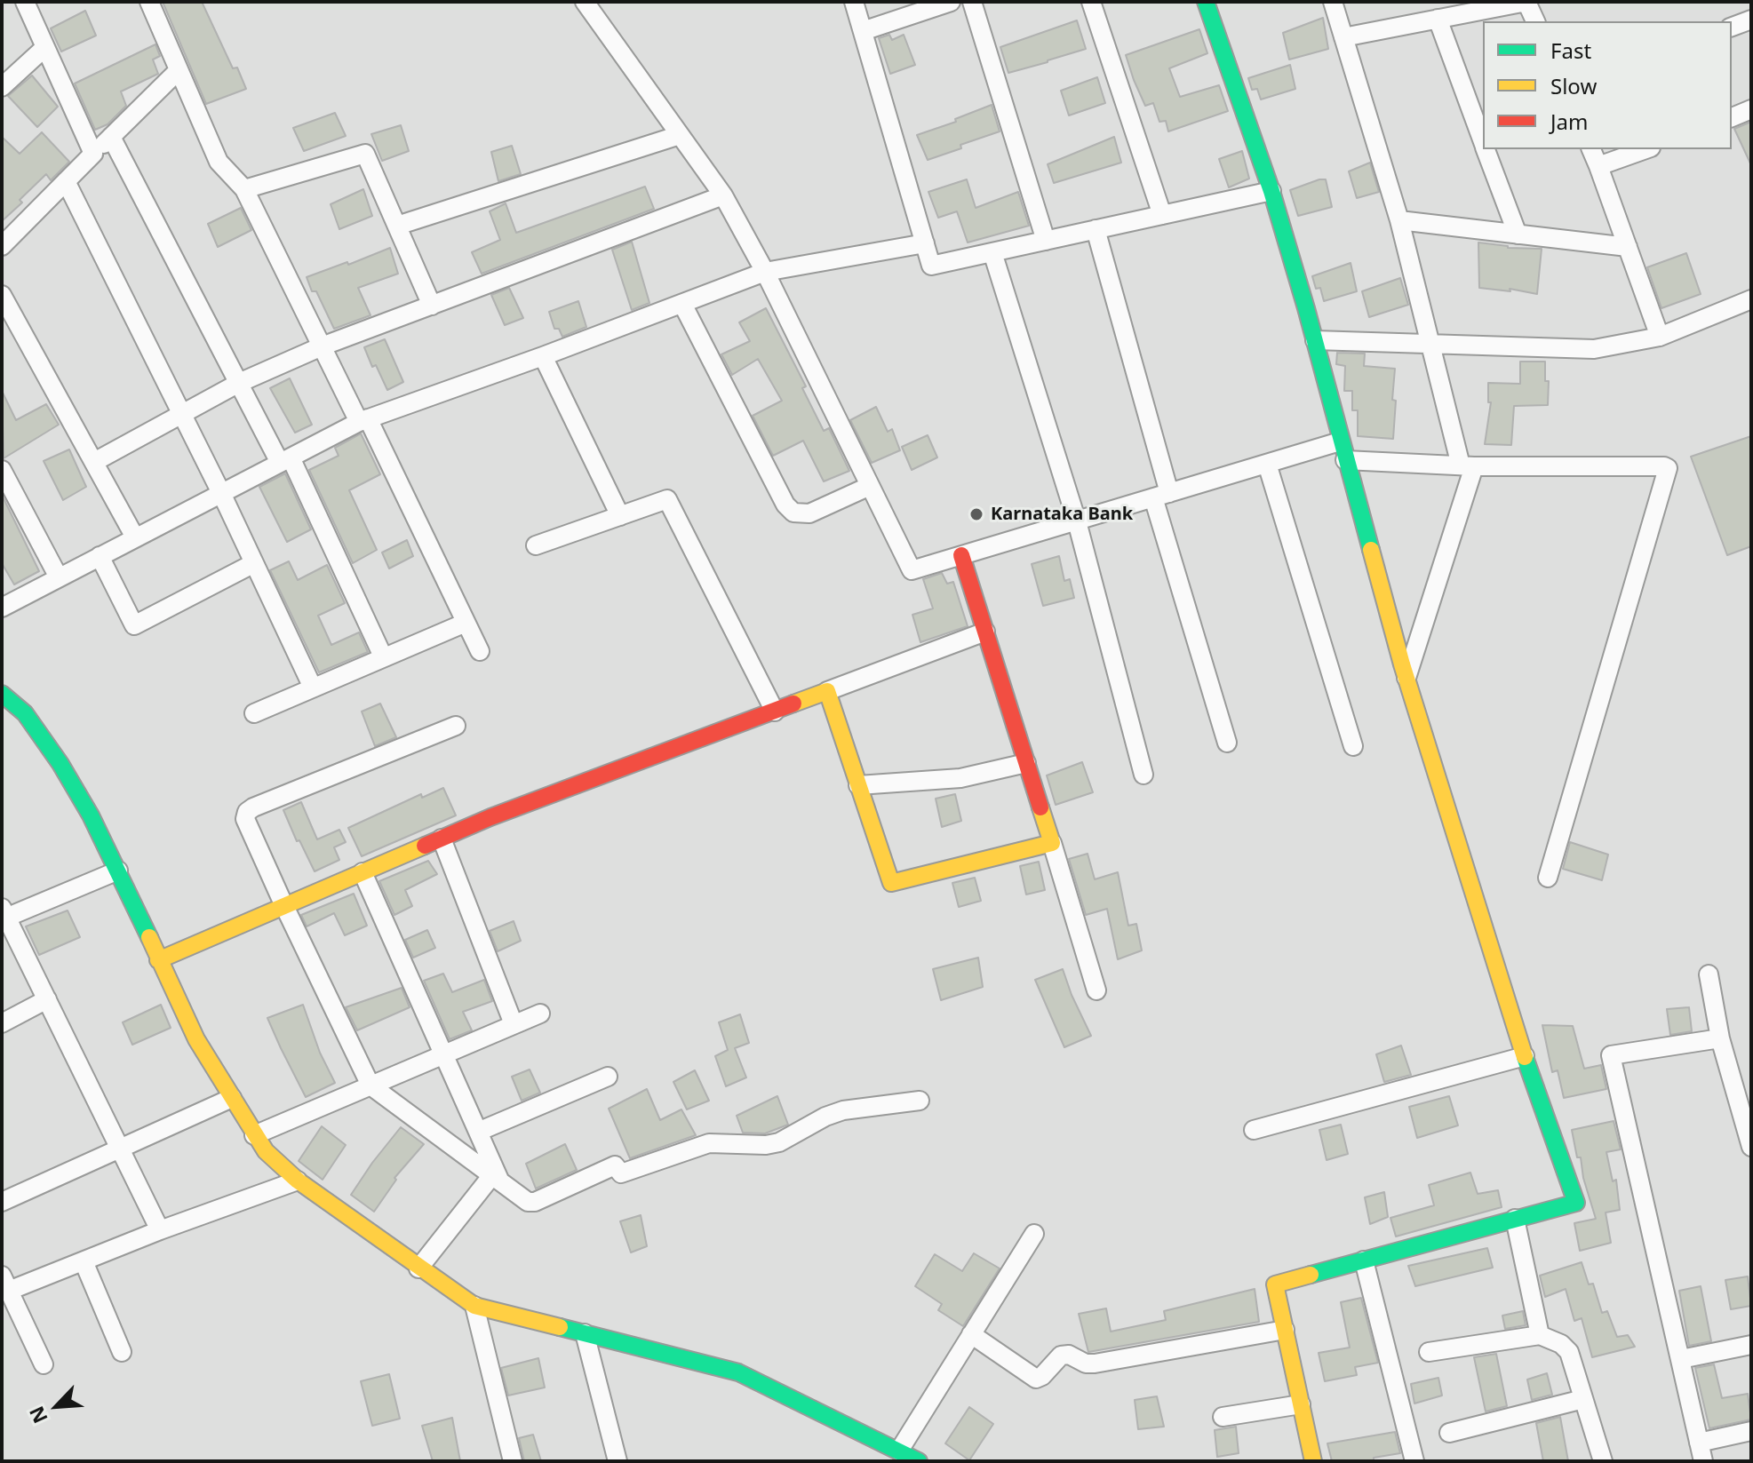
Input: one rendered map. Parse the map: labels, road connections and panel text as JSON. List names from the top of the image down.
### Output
{
  "places": ["Karnataka Bank"],
  "legend": ["Fast", "Slow", "Jam"],
  "north": "bottom left"
}
